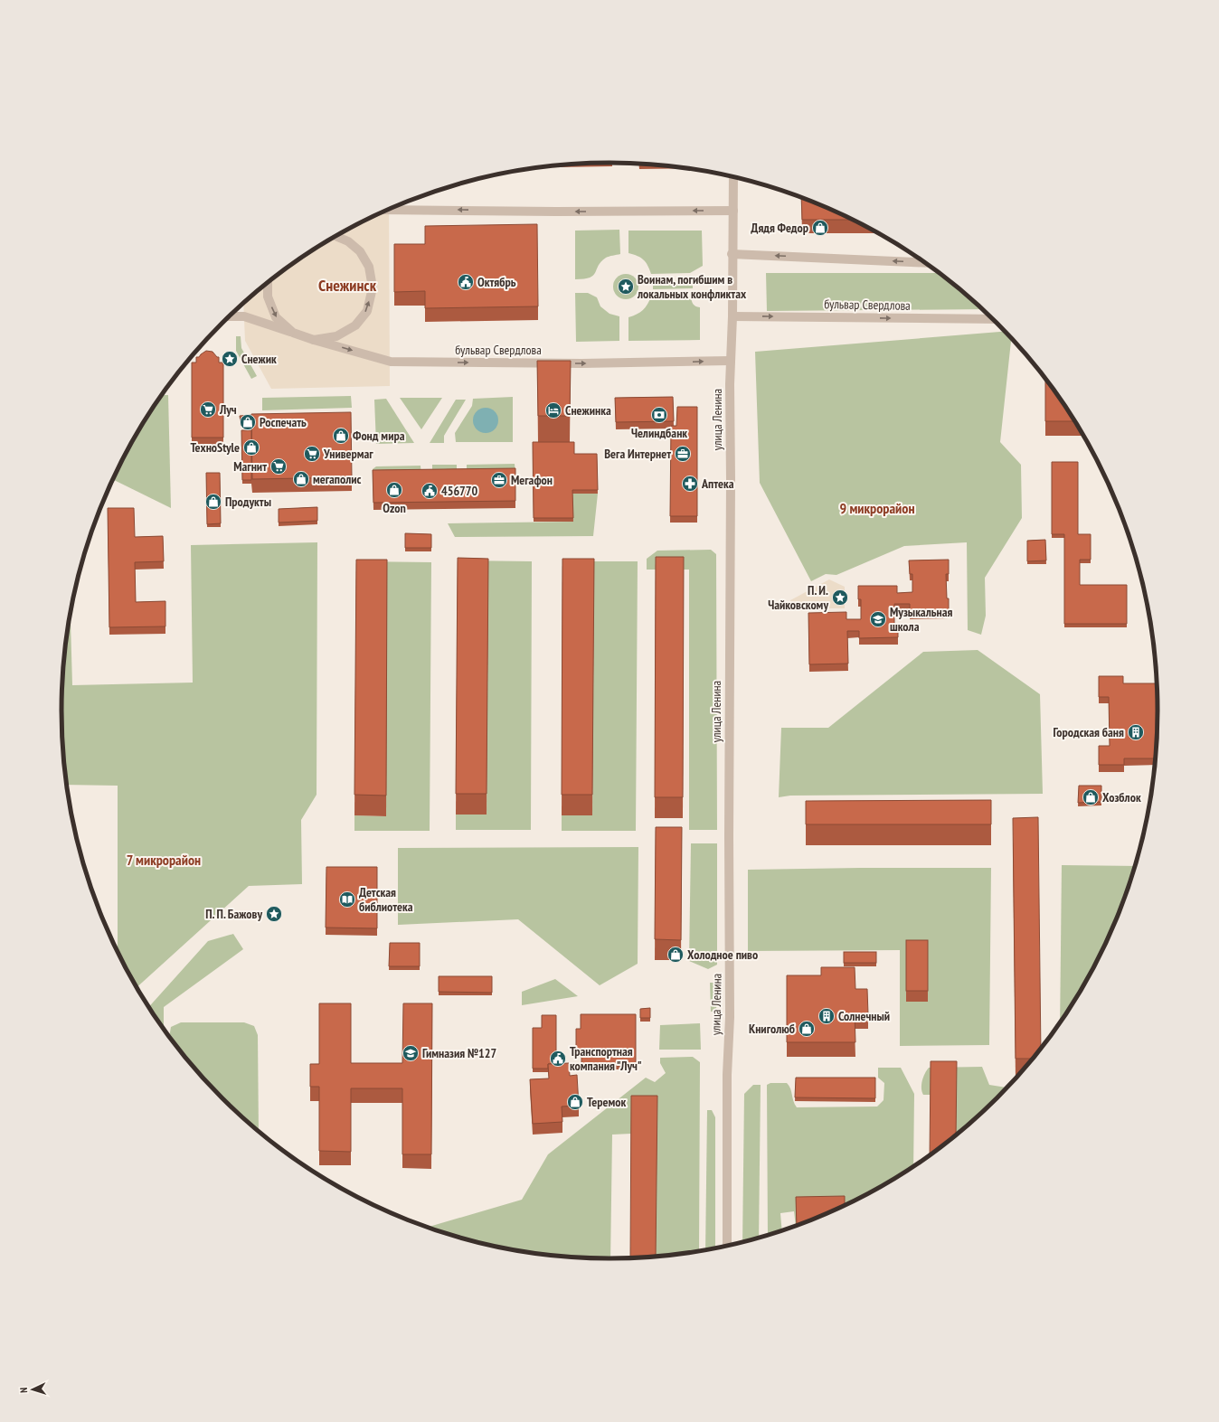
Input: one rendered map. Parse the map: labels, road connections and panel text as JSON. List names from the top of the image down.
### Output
{
  "streets": {
    "street": ["бульвар Свердлова", "улица Ленина"]
  },
  "crossings": [
    ["бульвар Свердлова", "улица Ленина"]
  ],
  "one_way": ["бульвар Свердлова"],
  "districts": ["Снежинск", "9 микрорайон", "7 микрорайон"],
  "places": {
    "shop": [
      "Дядя Федор",
      "Роспечать",
      "Фонд мира",
      "ТехноStyle",
      "мегаполис",
      "Ozon",
      "Продукты",
      "Хозблок",
      "Холодное пиво",
      "Книголюб",
      "Теремок"
    ],
    "public building": ["Октябрь", "456770", "Транспортная компания \"Луч\""],
    "place": [
      "Воинам, погибшим в локальных конфликтах",
      "Снежик",
      "П. И. Чайковскому",
      "П. П. Бажову"
    ],
    "supermarket": ["Луч", "Универмаг", "Магнит"],
    "hotel": ["Снежинка"],
    "bank": ["Челиндбанк"],
    "office": ["Вега Интернет", "Мегафон"],
    "pharmacy": ["Аптека"],
    "school or university": ["Музыкальная школа", "Гимназия №127"],
    "building": ["Городская баня", "Солнечный"],
    "library": ["Детская библиотека"]
  },
  "north": "left"
}
